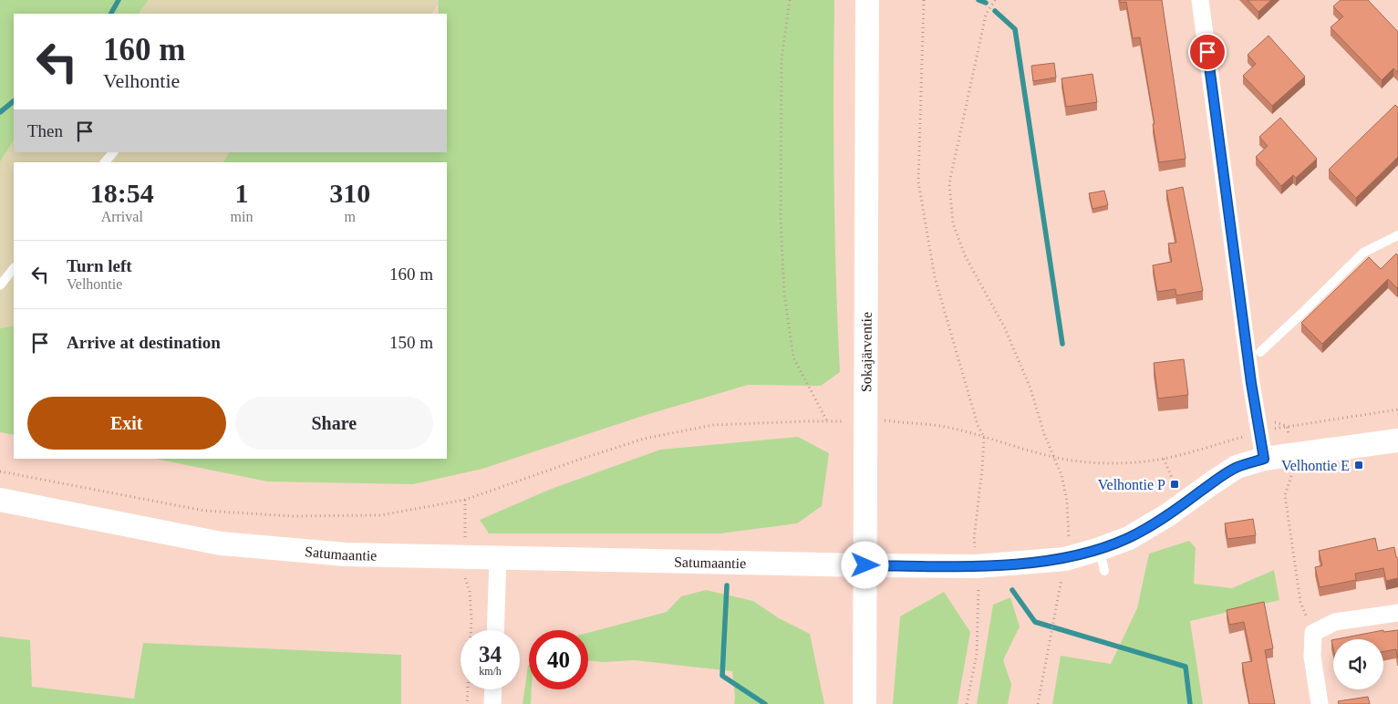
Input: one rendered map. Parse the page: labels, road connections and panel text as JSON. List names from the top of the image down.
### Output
{
  "streets": {
    "street": ["Sokajärventie", "Satumaantie"]
  },
  "crossings": [
    ["Sokajärventie", "Satumaantie"]
  ],
  "places": {
    "transit": ["Velhontie E", "Velhontie P"]
  },
  "page": {
    "turn": ["160 m", "Velhontie"],
    "then": "Then",
    "eta": [
      "18:54",
      "Arrival",
      "1",
      "min",
      "310",
      "m"
    ],
    "list": [
      {
        "name": "Turn left",
        "note": "Velhontie",
        "value": "160 m"
      },
      {
        "name": "Arrive at destination",
        "value": "150 m"
      }
    ],
    "buttons": ["Exit", "Share"],
    "speed": "34 km/h",
    "limit": "40"
  }
}
